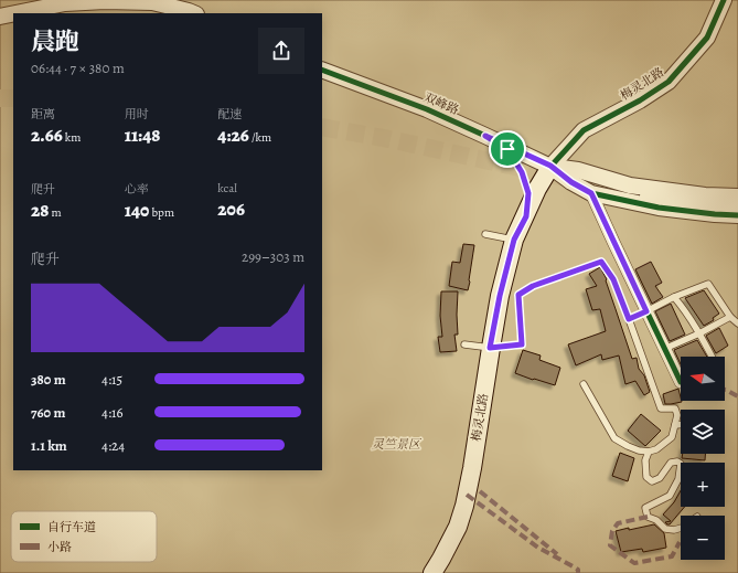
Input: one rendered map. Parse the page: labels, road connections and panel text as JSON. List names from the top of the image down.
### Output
{
  "streets": {
    "main road": ["梅灵北路"],
    "street": ["双峰路"]
  },
  "crossings": [
    ["梅灵北路", "双峰路"]
  ],
  "parks": ["灵竺景区"],
  "legend": ["自行车道", "小路"],
  "north": "left",
  "page": {
    "heading": ["晨跑", "06:44 · 7 × 380 m"],
    "stats": [
      ["距离", "2.66 km"],
      ["用时", "11:48"],
      ["配速", "4:26 /km"],
      ["爬升", "28 m"],
      ["心率", "140 bpm"],
      ["kcal", "206"]
    ],
    "chart": ["爬升", "299–303 m"],
    "map_buttons": ["+", "−"],
    "list": [
      {
        "name": "380 m",
        "note": "4:15"
      },
      {
        "name": "760 m",
        "note": "4:16"
      },
      {
        "name": "1.1 km",
        "note": "4:24"
      }
    ]
  }
}
